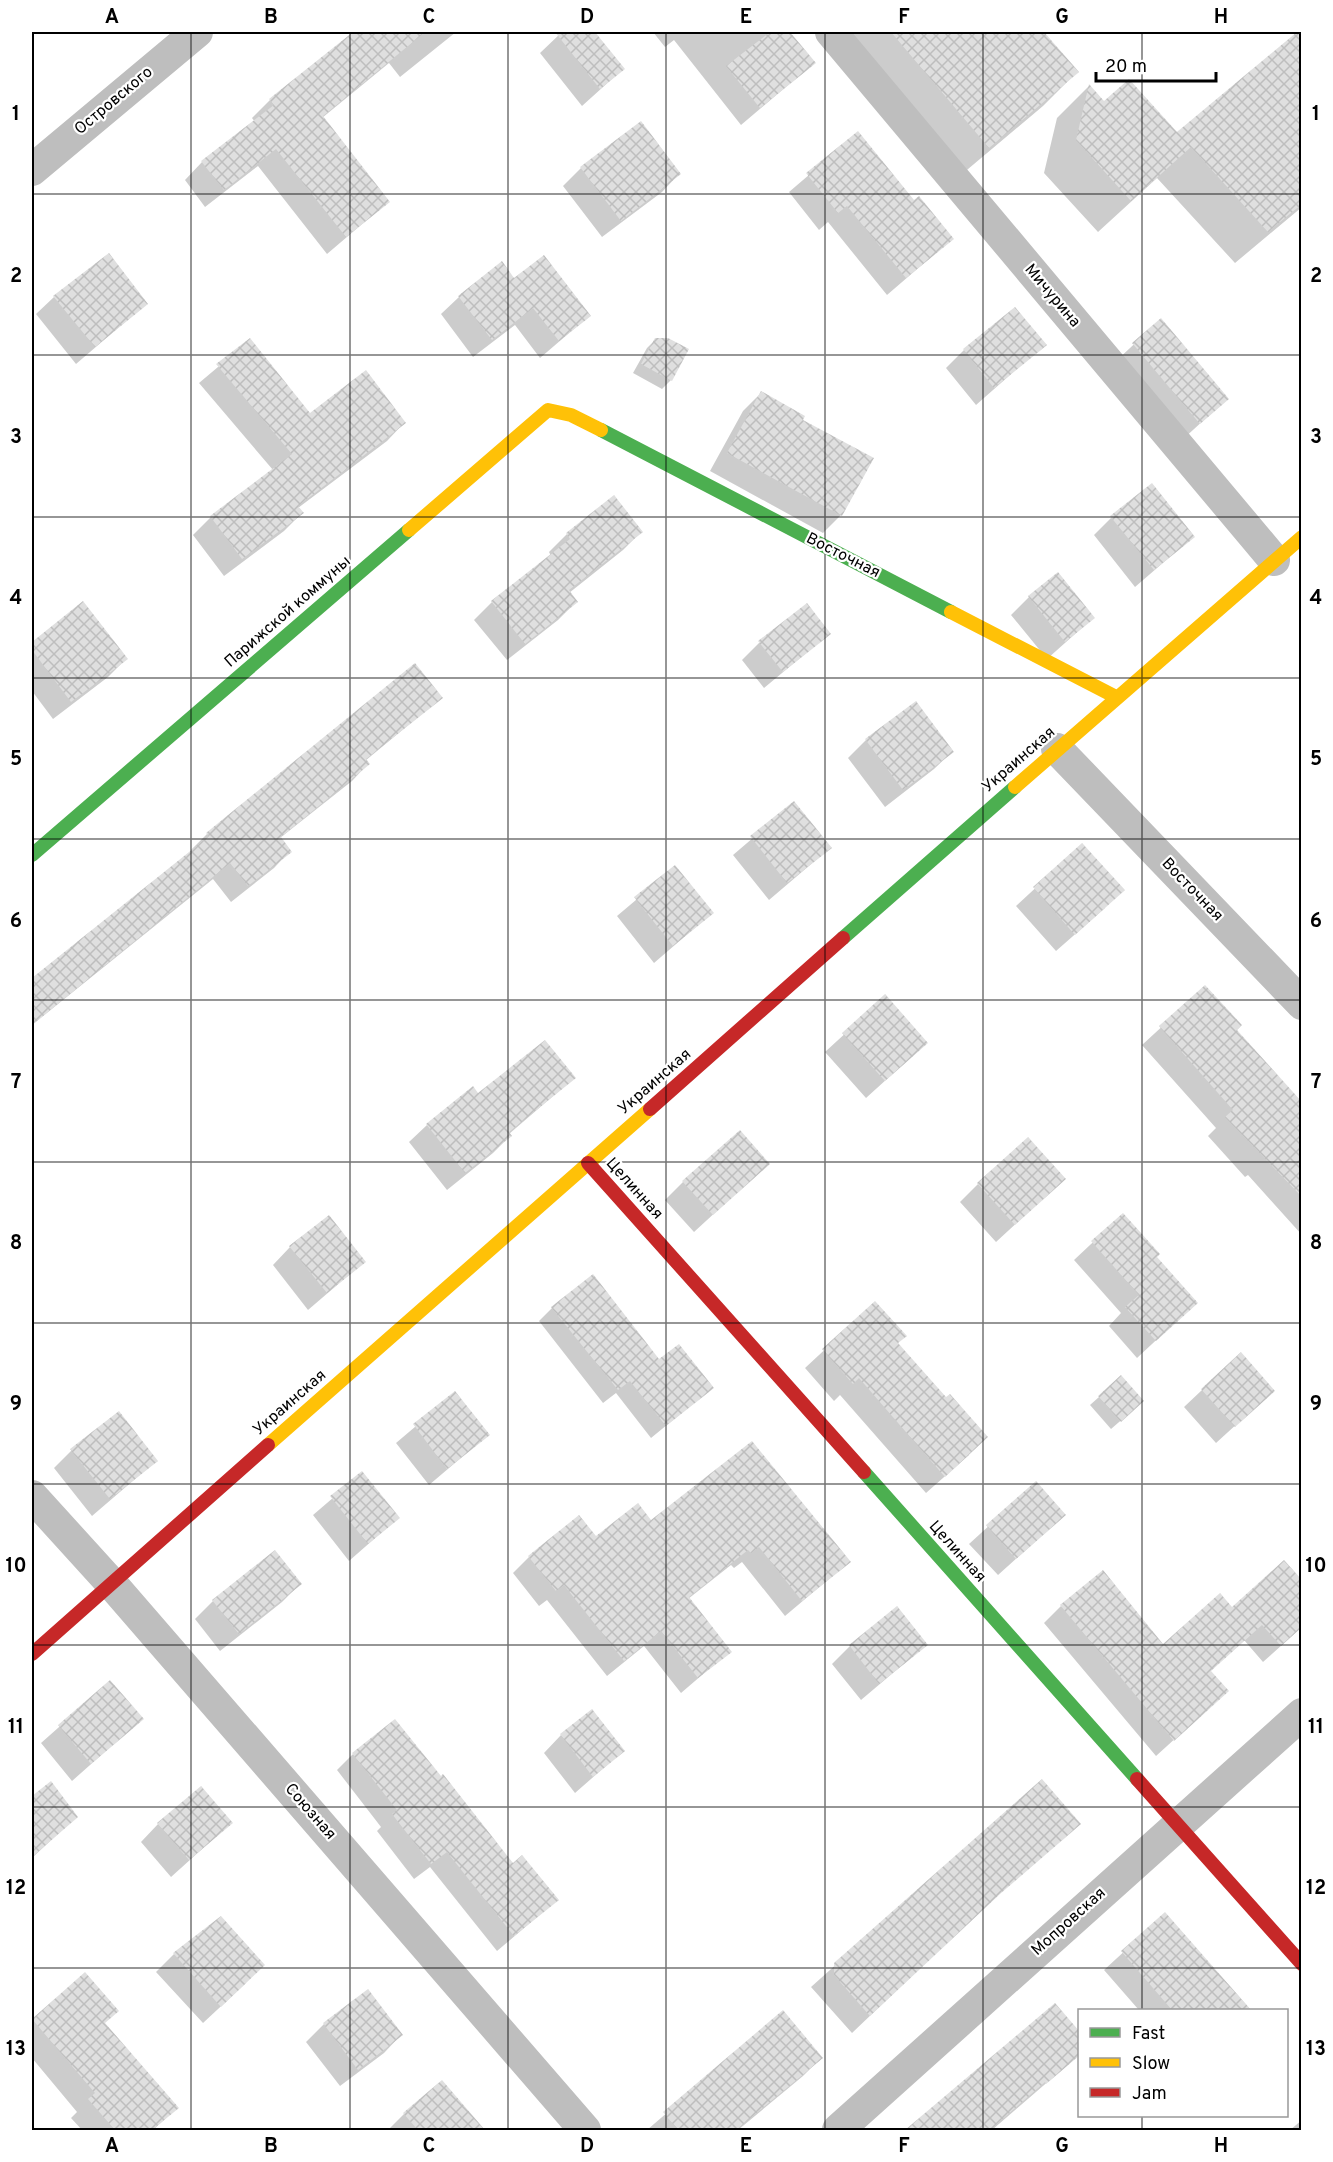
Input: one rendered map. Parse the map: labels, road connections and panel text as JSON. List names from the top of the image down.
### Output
{
  "streets": {
    "street": [
      "Островского",
      "Мичурина",
      "Восточная",
      "Парижской коммуны",
      "Украинская",
      "Целинная",
      "Союзная",
      "Мопровская"
    ]
  },
  "crossings": [
    ["Мичурина", "Украинская"],
    ["Восточная", "Парижской коммуны"],
    ["Восточная", "Украинская"],
    ["Украинская", "Целинная"],
    ["Украинская", "Союзная"],
    ["Целинная", "Мопровская"]
  ],
  "legend": ["Fast", "Slow", "Jam"],
  "scale_bar": "20 m",
  "grid": {
    "columns": [
      "A",
      "B",
      "C",
      "D",
      "E",
      "F",
      "G",
      "H"
    ],
    "rows": [
      "1",
      "2",
      "3",
      "4",
      "5",
      "6",
      "7",
      "8",
      "9",
      "10",
      "11",
      "12",
      "13"
    ]
  }
}
